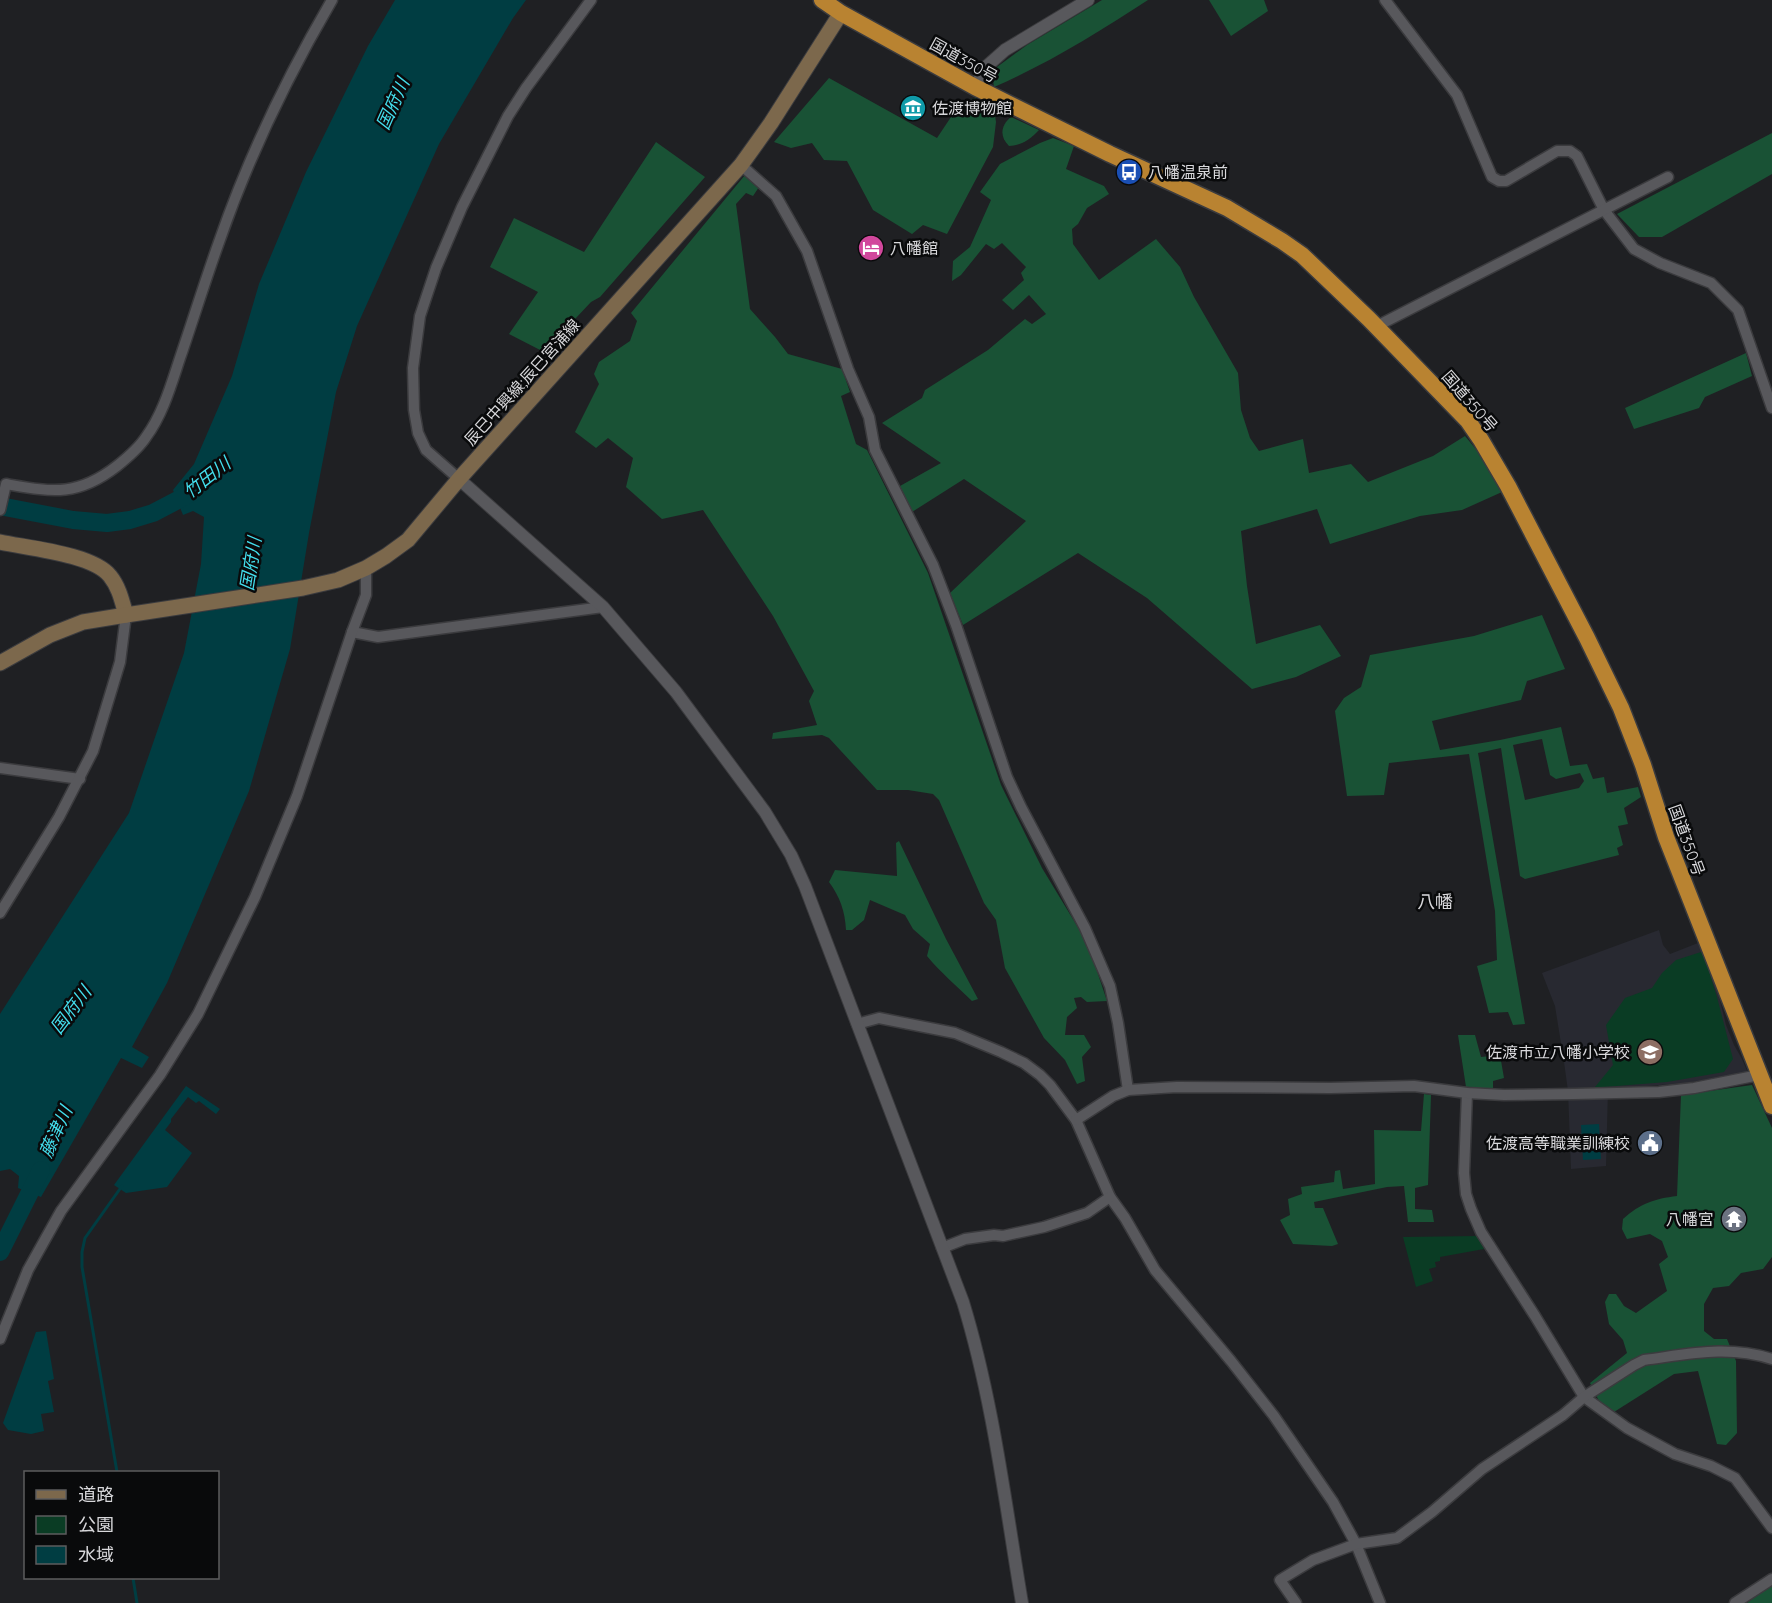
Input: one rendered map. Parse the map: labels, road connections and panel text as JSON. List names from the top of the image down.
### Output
{
  "streets": {
    "highway": ["国道350号"],
    "main road": ["辰巳中興線;辰巳宮浦線"]
  },
  "crossings": [
    ["国道350号", "辰巳中興線;辰巳宮浦線"]
  ],
  "districts": ["八幡"],
  "water": ["国府川", "竹田川", "藤津川"],
  "places": {
    "museum": ["佐渡博物館"],
    "bus stop": ["八幡温泉前"],
    "hotel": ["八幡館"],
    "school or university": ["佐渡市立八幡小学校"],
    "public building": ["佐渡高等職業訓練校"],
    "temple": ["八幡宮"]
  },
  "legend": ["道路", "公園", "水域"]
}
